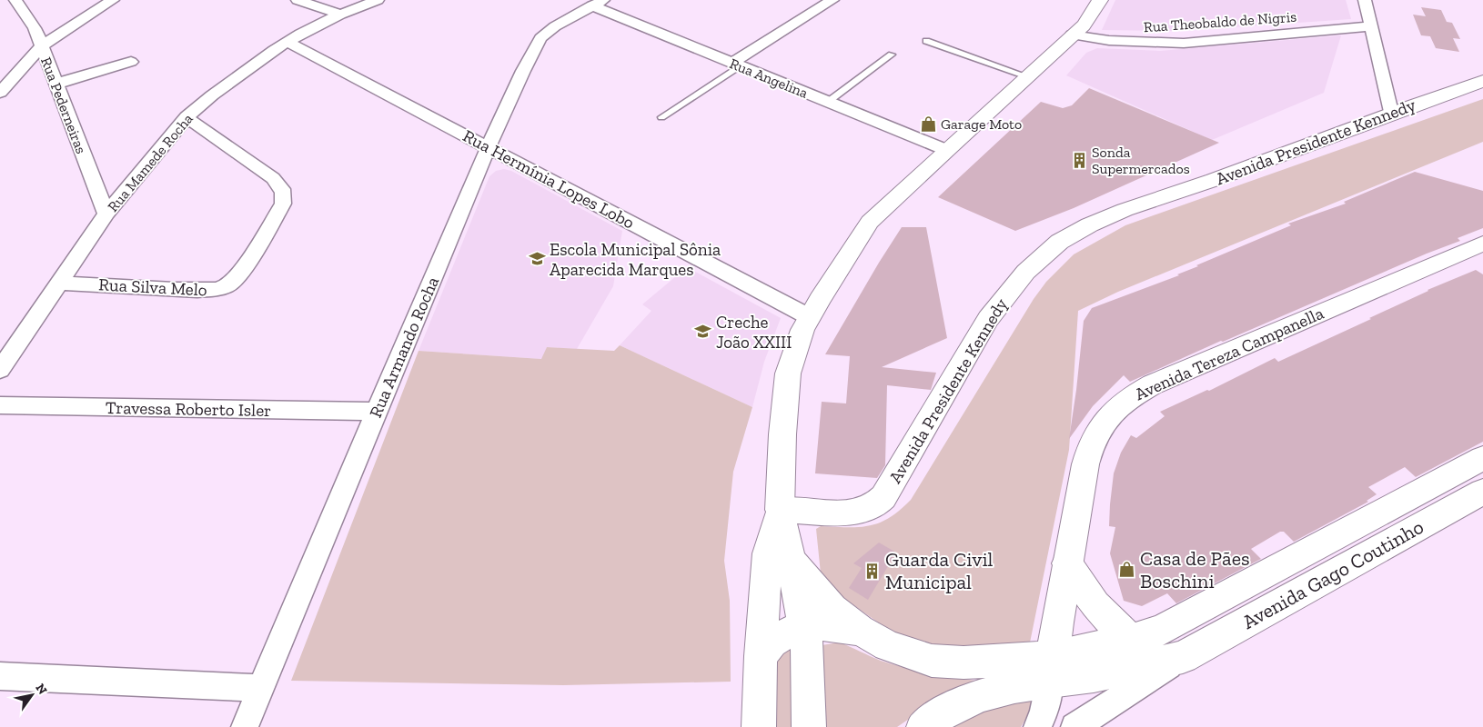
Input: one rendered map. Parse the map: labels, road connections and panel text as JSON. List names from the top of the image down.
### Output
{
  "streets": {
    "main road": ["Avenida Presidente Kennedy", "Avenida Tereza Campanella", "Avenida Gago Coutinho"],
    "street": [
      "Rua Theobaldo de Nigris",
      "Rua Angelina",
      "Rua Pederneiras",
      "Rua Mamede Rocha",
      "Rua Hermínia Lopes Lobo",
      "Rua Silva Melo",
      "Rua Armando Rocha",
      "Travessa Roberto Isler"
    ]
  },
  "crossings": [
    ["Rua Angelina", "Rua Armando Rocha"],
    ["Rua Pederneiras", "Rua Mamede Rocha"],
    ["Rua Mamede Rocha", "Rua Hermínia Lopes Lobo"],
    ["Rua Mamede Rocha", "Rua Silva Melo"],
    ["Rua Hermínia Lopes Lobo", "Rua Armando Rocha"],
    ["Rua Armando Rocha", "Travessa Roberto Isler"],
    ["Avenida Tereza Campanella", "Avenida Gago Coutinho"]
  ],
  "places": {
    "shop": ["Garage Moto", "Casa de Pães Boschini"],
    "building": ["Sonda Supermercados", "Guarda Civil Municipal"],
    "school or university": ["Escola Municipal Sônia Aparecida Marques", "Creche João XXIII"]
  },
  "north": "top right"
}
